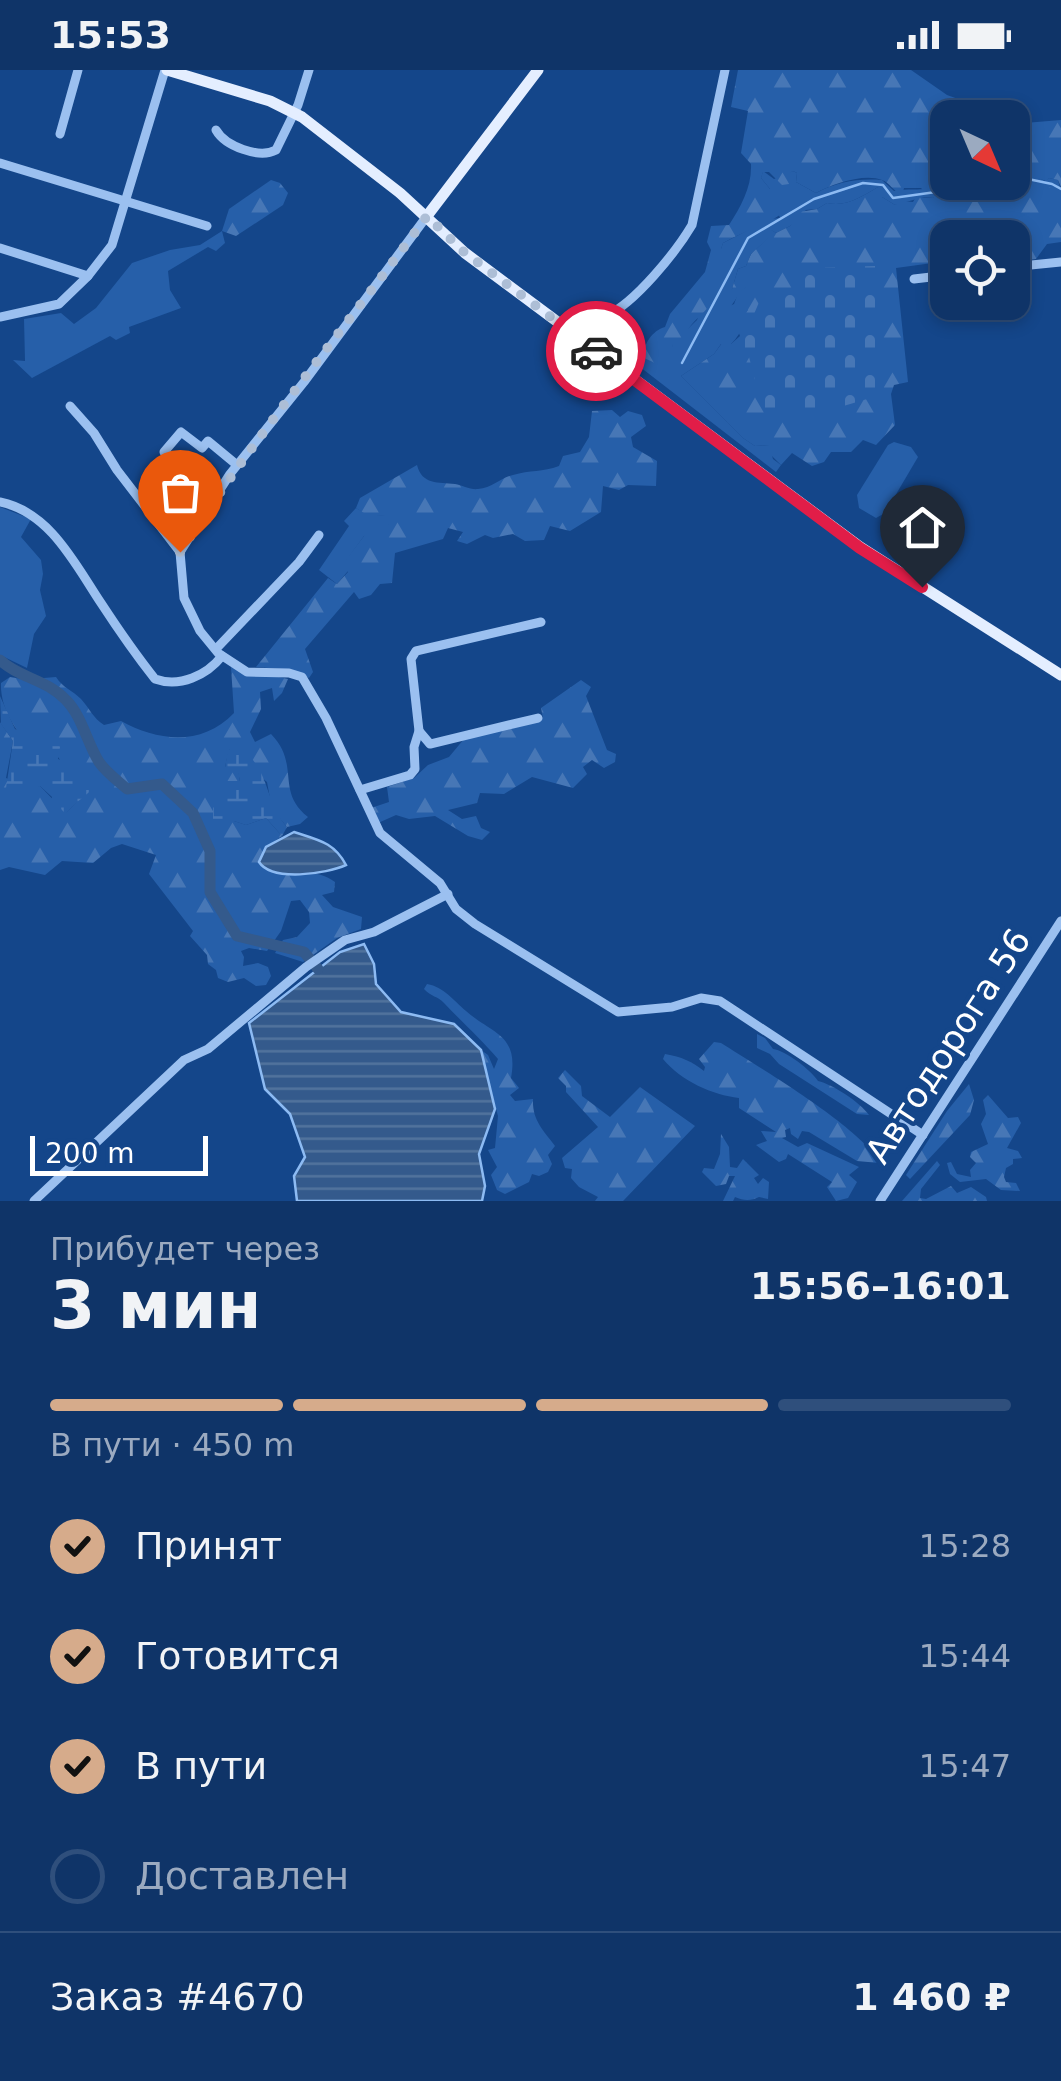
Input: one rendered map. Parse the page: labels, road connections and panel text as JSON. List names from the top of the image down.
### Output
{
  "streets": {
    "street": ["Автодорога 56"]
  },
  "scale_bar": "200 m",
  "north": "bottom right",
  "page": {
    "status": "15:53",
    "scale": "200 m",
    "heading": ["3 мин", "Прибудет через", "15:56–16:01"],
    "panel": ["Заказ #4670", "1 460 ₽"],
    "bar": "В пути · 450 m",
    "list": [
      ["Принят", "15:28"],
      ["Готовится", "15:44"],
      ["В пути", "15:47"],
      "Доставлен"
    ]
  }
}
